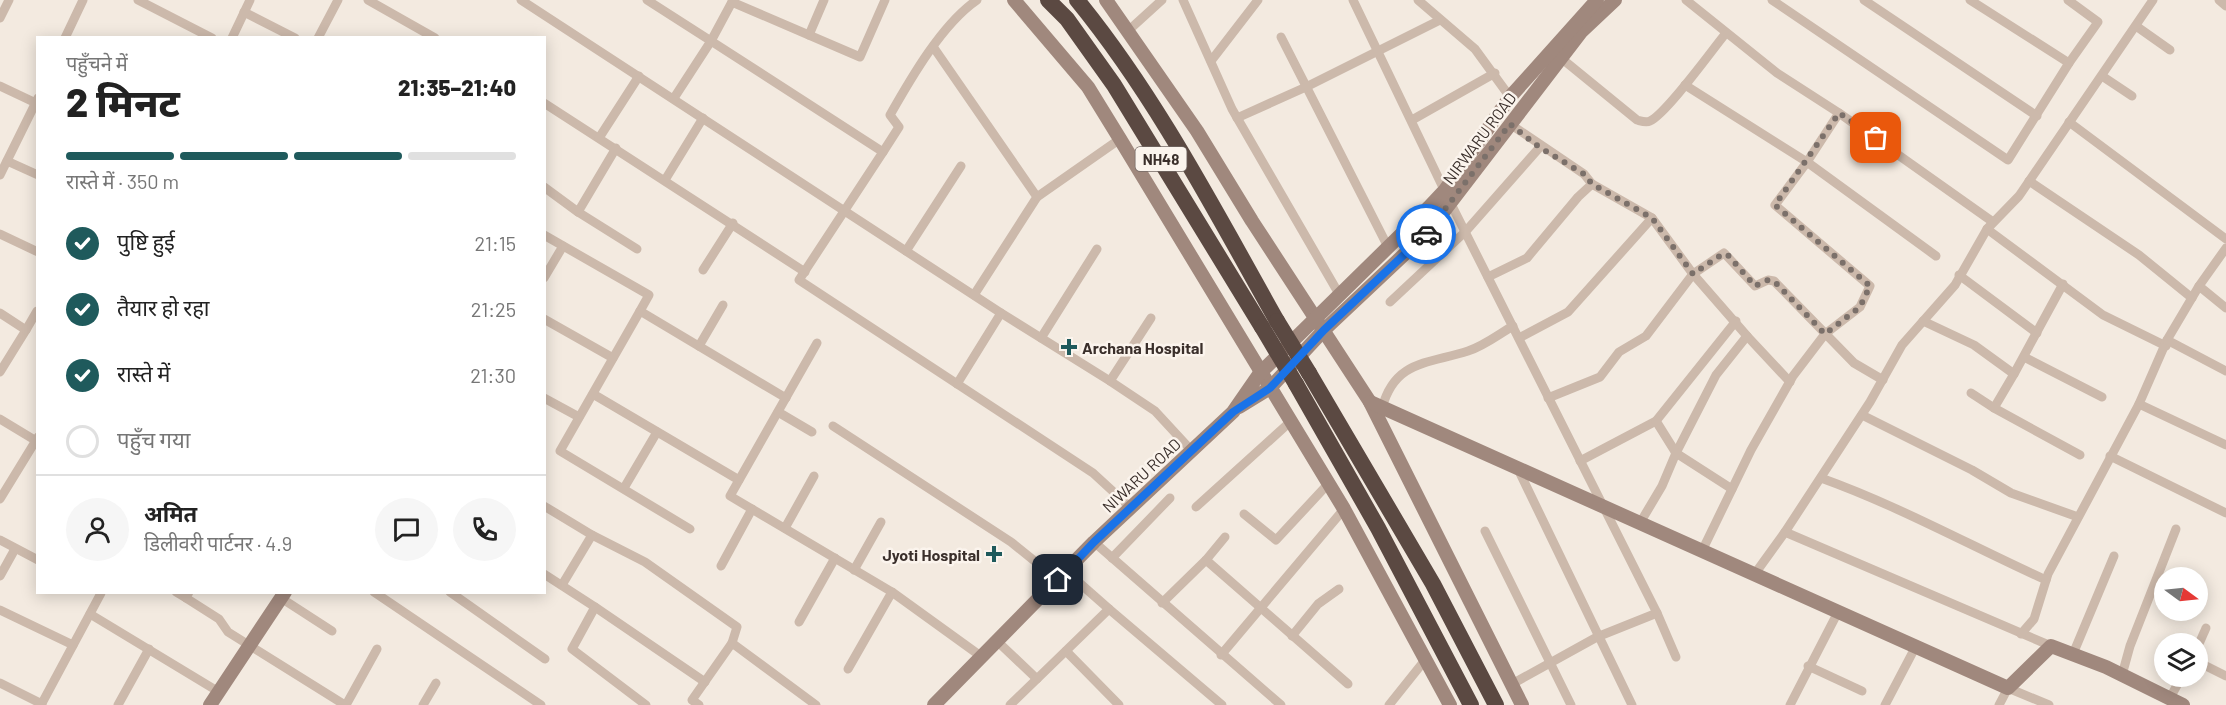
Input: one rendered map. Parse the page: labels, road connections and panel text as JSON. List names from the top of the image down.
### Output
{
  "streets": {
    "highway": ["NH48"],
    "street": ["NIRWARU ROAD", "NIWARU ROAD"]
  },
  "crossings": [
    ["NIRWARU ROAD", "NIWARU ROAD"]
  ],
  "places": {
    "health": ["Archana Hospital", "Jyoti Hospital"]
  },
  "north": "right",
  "page": {
    "heading": ["2 मिनट", "पहुँचने में", "21:35–21:40"],
    "panel": ["अमित", "डिलीवरी पार्टनर · 4.9"],
    "bar": "रास्ते में · 350 m",
    "list": [
      ["पुष्टि हुई", "21:15"],
      ["तैयार हो रहा", "21:25"],
      ["रास्ते में", "21:30"],
      "पहुँच गया"
    ]
  }
}
